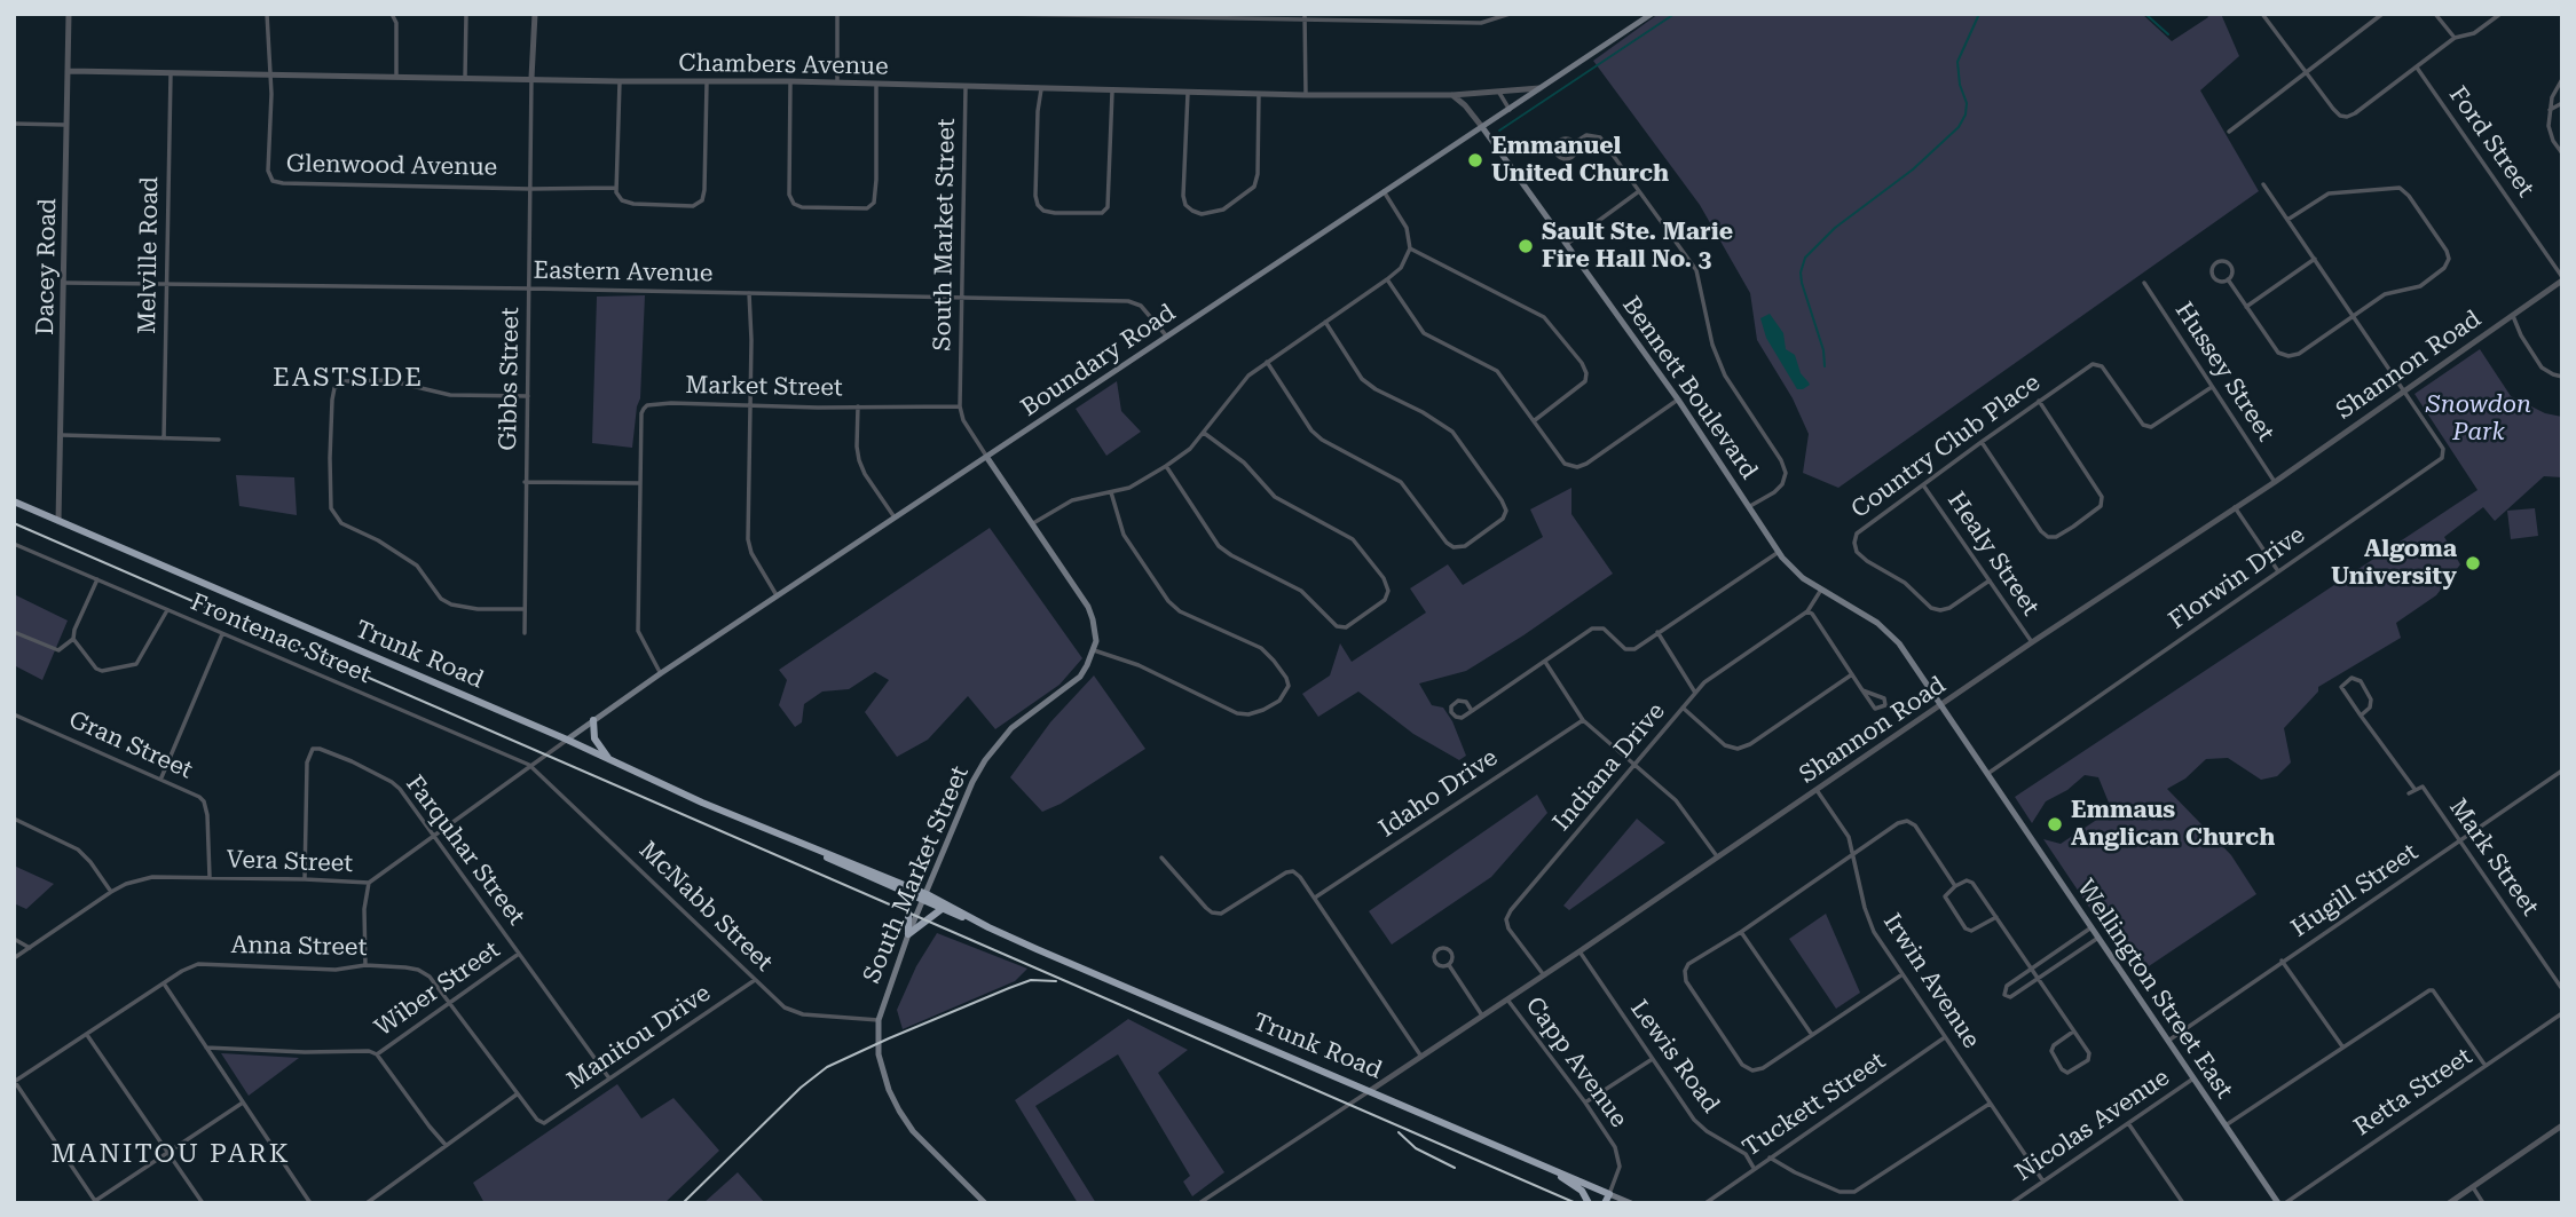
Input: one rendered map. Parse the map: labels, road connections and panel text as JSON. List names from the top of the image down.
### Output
{
  "streets": {
    "highway": ["Trunk Road"],
    "main road": [
      "South Market Street",
      "Boundary Road",
      "Bennett Boulevard",
      "Wellington Street East"
    ],
    "street": [
      "Chambers Avenue",
      "Ford Street",
      "Glenwood Avenue",
      "Melville Road",
      "Dacey Road",
      "Eastern Avenue",
      "Shannon Road",
      "Hussey Street",
      "Gibbs Street",
      "Market Street",
      "Country Club Place",
      "Healy Street",
      "Florwin Drive",
      "Frontenac Street",
      "Gran Street",
      "Indiana Drive",
      "Idaho Drive",
      "Farquhar Street",
      "Mark Street",
      "Vera Street",
      "Hugill Street",
      "McNabb Street",
      "Anna Street",
      "Irwin Avenue",
      "Wiber Street",
      "Manitou Drive",
      "Lewis Road",
      "Capp Avenue",
      "Retta Street",
      "Tuckett Street",
      "Nicolas Avenue"
    ]
  },
  "crossings": [
    ["Chambers Avenue", "Glenwood Avenue"],
    ["Chambers Avenue", "South Market Street"],
    ["Chambers Avenue", "Melville Road"],
    ["Chambers Avenue", "Dacey Road"],
    ["Chambers Avenue", "Boundary Road"],
    ["Chambers Avenue", "Gibbs Street"],
    ["Chambers Avenue", "Bennett Boulevard"],
    ["Ford Street", "Shannon Road"],
    ["Glenwood Avenue", "Gibbs Street"],
    ["South Market Street", "Eastern Avenue"],
    ["South Market Street", "Boundary Road"],
    ["South Market Street", "Market Street"],
    ["South Market Street", "Trunk Road"],
    ["South Market Street", "McNabb Street"],
    ["Melville Road", "Eastern Avenue"],
    ["Dacey Road", "Eastern Avenue"],
    ["Dacey Road", "Trunk Road"],
    ["Eastern Avenue", "Boundary Road"],
    ["Eastern Avenue", "Gibbs Street"],
    ["Boundary Road", "Bennett Boulevard"],
    ["Boundary Road", "Trunk Road"],
    ["Shannon Road", "Hussey Street"],
    ["Shannon Road", "Healy Street"],
    ["Shannon Road", "Florwin Drive"],
    ["Shannon Road", "Trunk Road"],
    ["Shannon Road", "Indiana Drive"],
    ["Shannon Road", "Irwin Avenue"],
    ["Shannon Road", "Wellington Street East"],
    ["Shannon Road", "Lewis Road"],
    ["Shannon Road", "Capp Avenue"],
    ["Hussey Street", "Country Club Place"],
    ["Bennett Boulevard", "Wellington Street East"],
    ["Country Club Place", "Healy Street"],
    ["Florwin Drive", "Wellington Street East"],
    ["Frontenac Street", "McNabb Street"],
    ["Trunk Road", "Capp Avenue"],
    ["Gran Street", "Vera Street"],
    ["Farquhar Street", "Vera Street"],
    ["Farquhar Street", "Wiber Street"],
    ["Farquhar Street", "Manitou Drive"],
    ["Mark Street", "Hugill Street"],
    ["Hugill Street", "Wellington Street East"],
    ["McNabb Street", "Manitou Drive"],
    ["Anna Street", "Wiber Street"],
    ["Anna Street", "Manitou Drive"],
    ["Irwin Avenue", "Tuckett Street"],
    ["Irwin Avenue", "Nicolas Avenue"],
    ["Wellington Street East", "Nicolas Avenue"],
    ["Lewis Road", "Tuckett Street"]
  ],
  "districts": ["EASTSIDE", "MANITOU PARK"],
  "parks": ["Snowdon Park"],
  "places": [
    "Emmanuel United Church",
    "Sault Ste. Marie Fire Hall No. 3",
    "Algoma University",
    "Emmaus Anglican Church"
  ]
}
